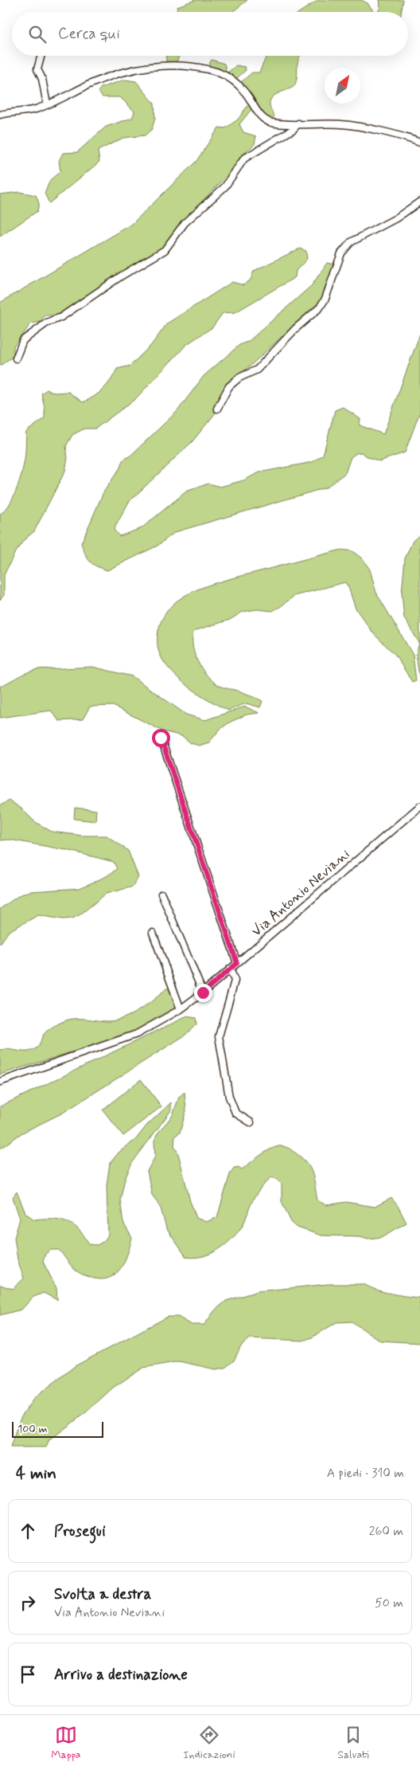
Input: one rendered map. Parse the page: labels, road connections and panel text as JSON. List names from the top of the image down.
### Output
{
  "streets": {
    "street": ["Via Antonio Neviani"]
  },
  "scale_bar": "100 m",
  "north": "top right",
  "page": {
    "search": "Cerca qui",
    "scale": "100 m",
    "heading": ["4 min", "A piedi · 310 m"],
    "list": [
      ["Prosegui", "260 m"],
      ["Svolta a destra", "Via Antonio Neviani", "50 m"],
      "Arrivo a destinazione"
    ],
    "nav": ["Mappa", "Indicazioni", "Salvati"]
  }
}
